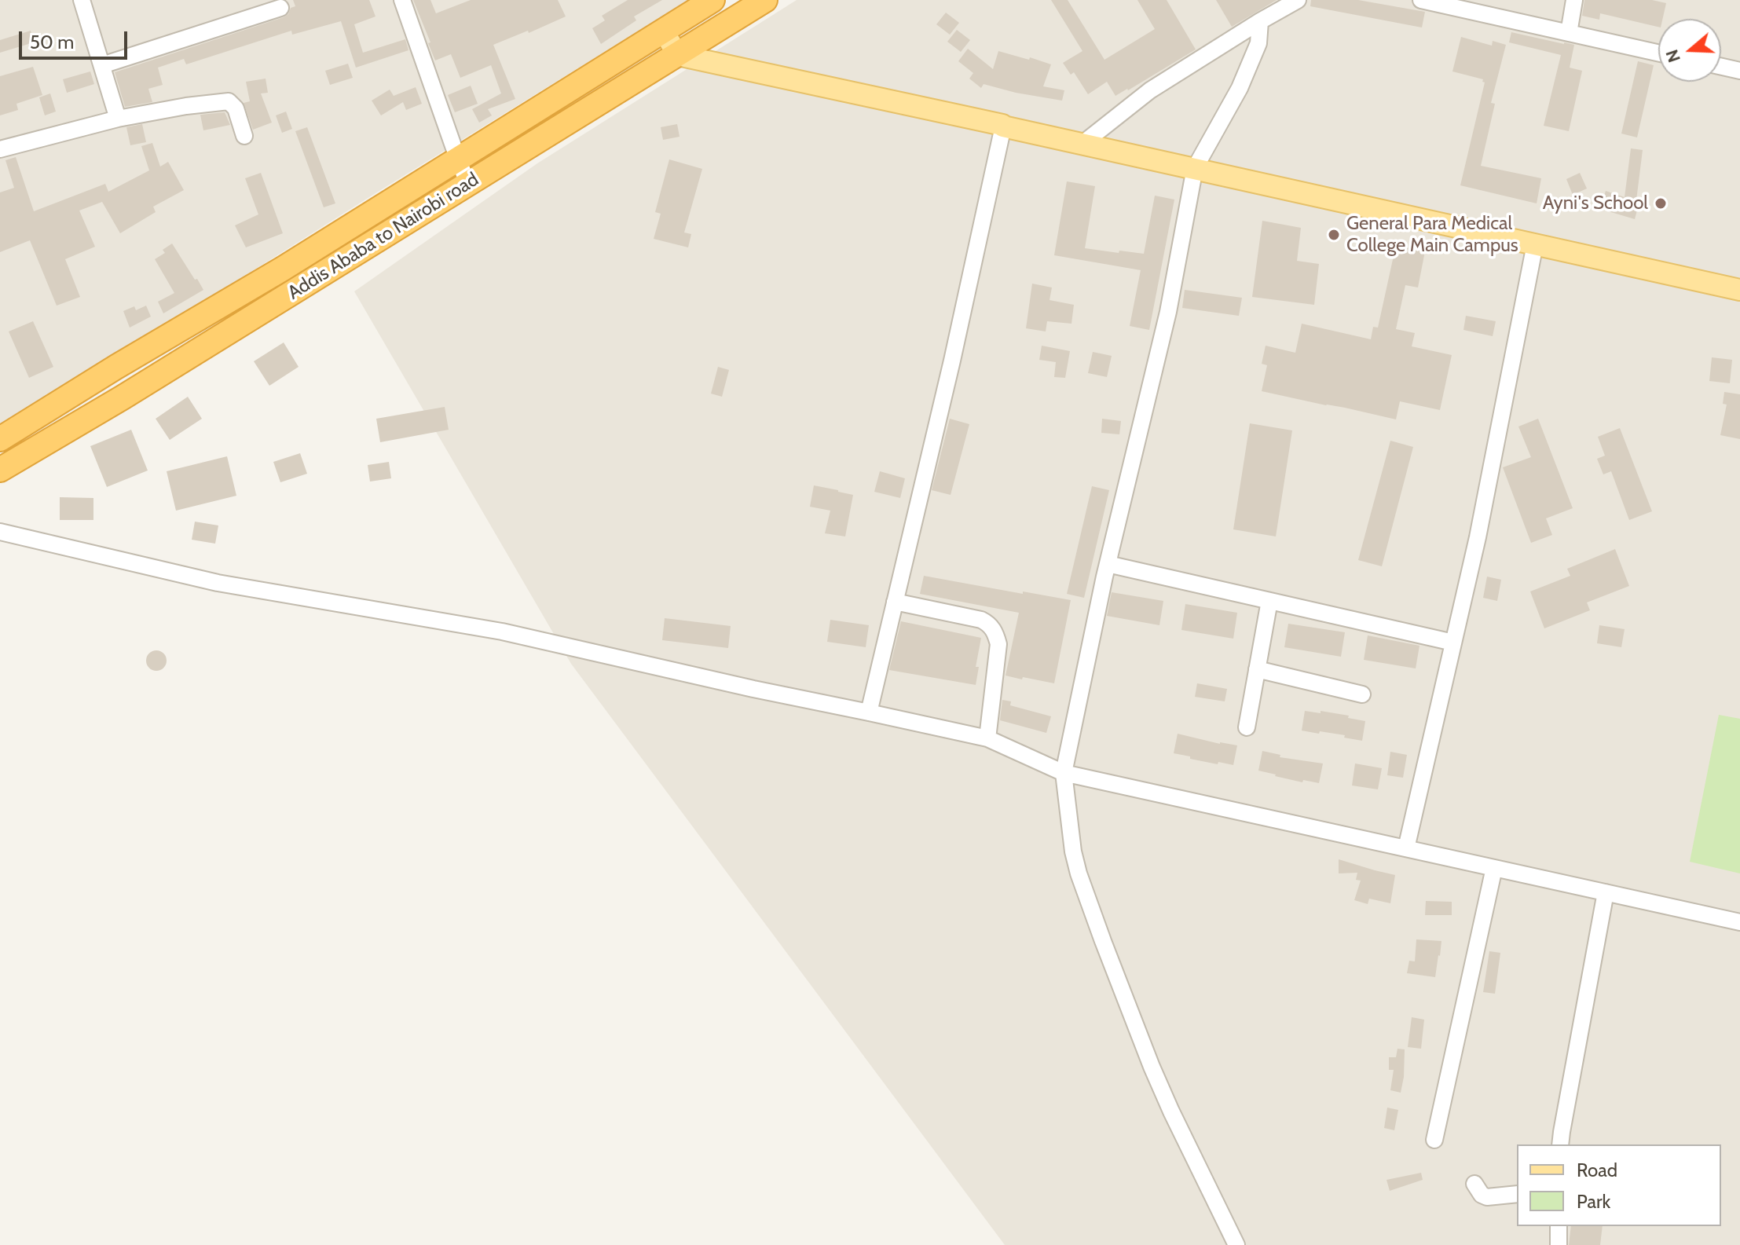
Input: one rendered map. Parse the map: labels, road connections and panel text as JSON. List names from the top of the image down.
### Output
{
  "streets": {
    "highway": ["Addis Ababa to Nairobi road"]
  },
  "places": ["Ayni's School", "General Para Medical College Main Campus"],
  "legend": ["Road", "Park"],
  "scale_bar": "50 m",
  "north": "left"
}
